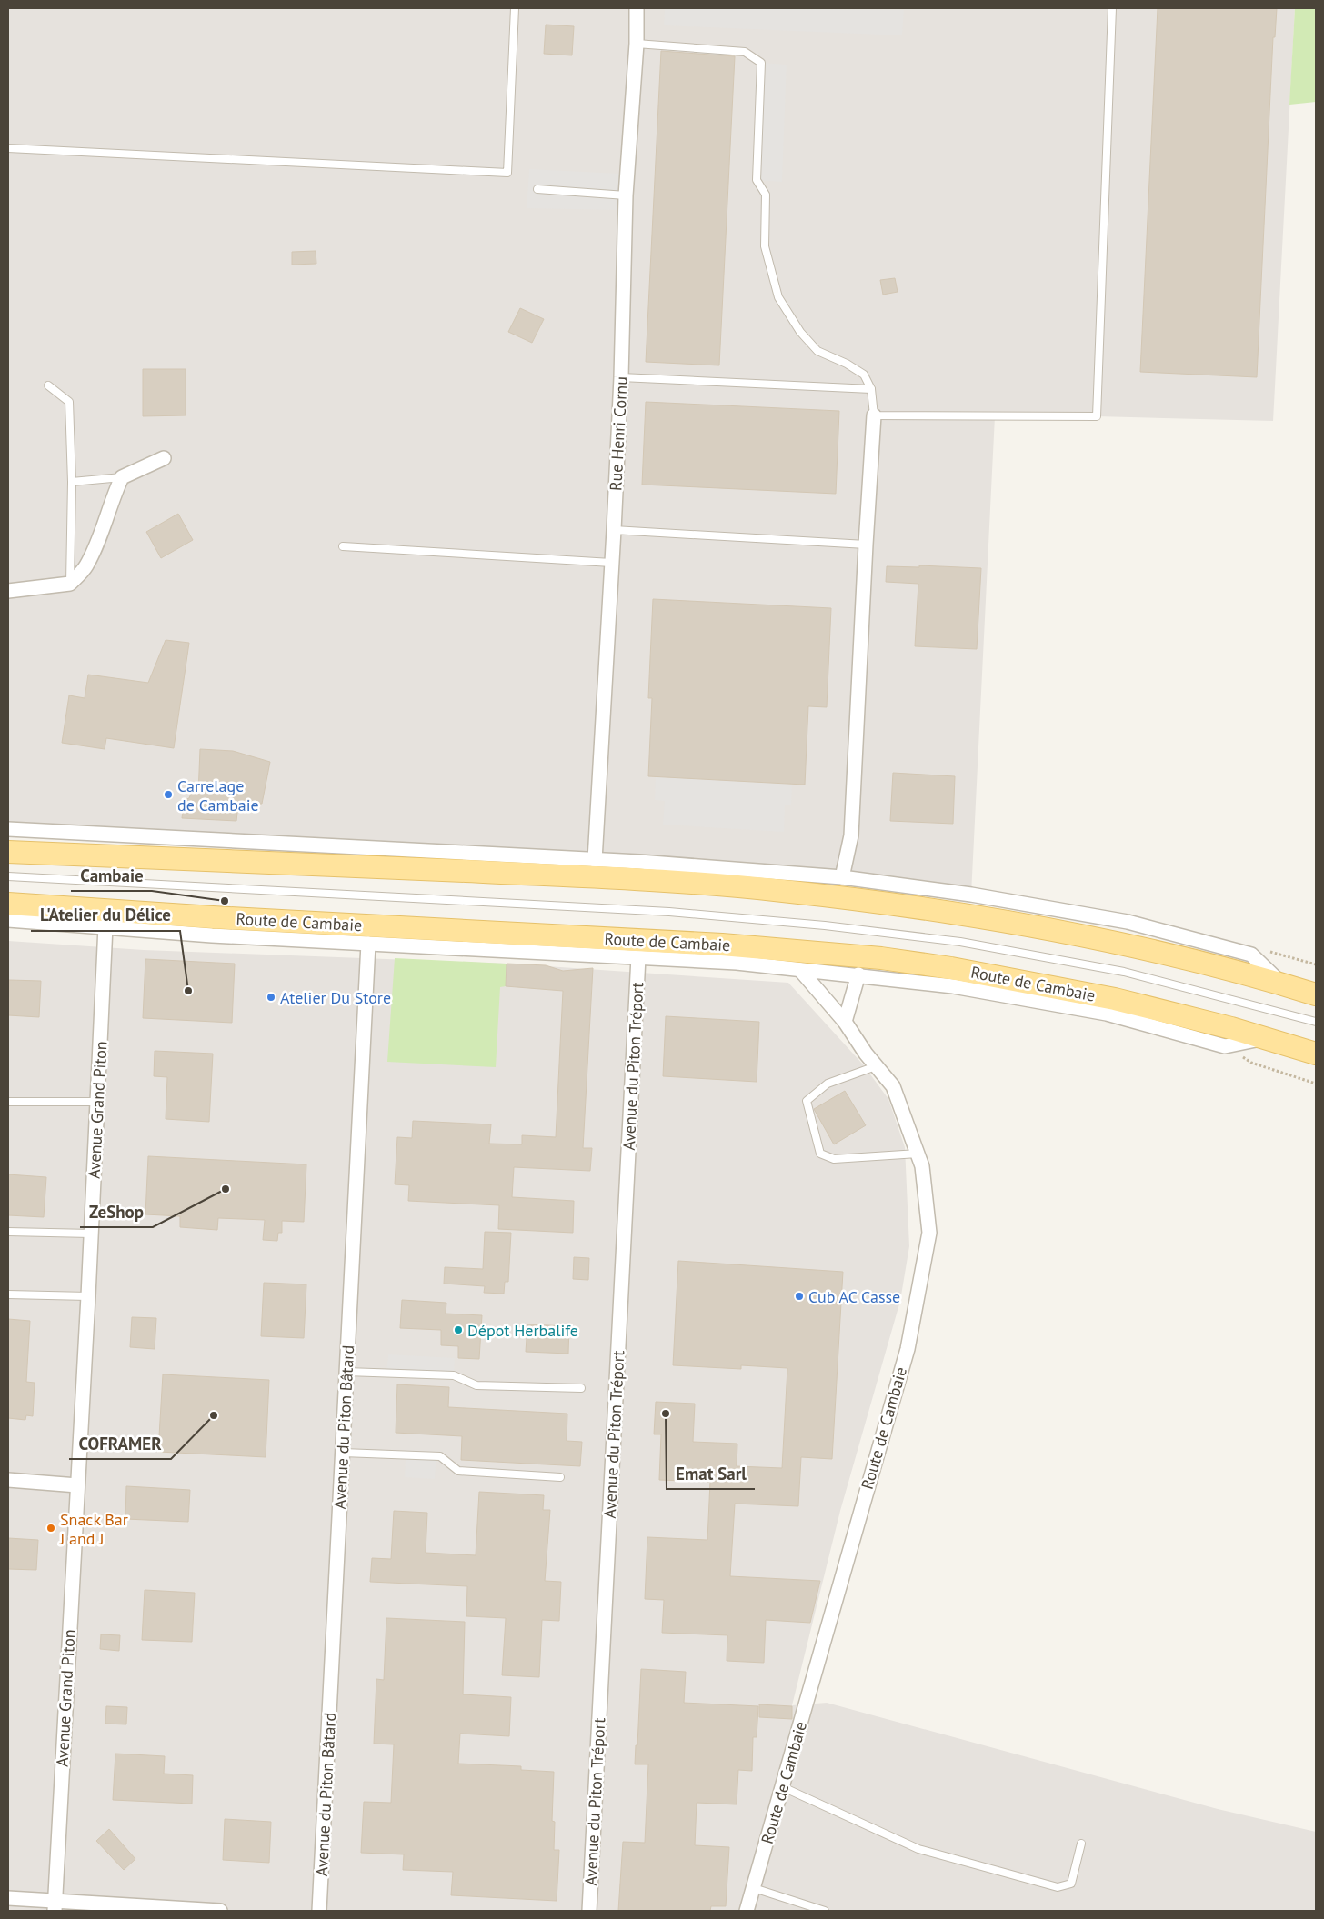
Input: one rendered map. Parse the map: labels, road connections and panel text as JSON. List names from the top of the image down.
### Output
{
  "streets": {
    "main road": ["Route de Cambaie"],
    "street": [
      "Rue Henri Cornu",
      "Avenue du Piton Tréport",
      "Avenue Grand Piton",
      "Avenue du Piton Bâtard"
    ]
  },
  "places": [
    "Carrelage de Cambaie",
    "Cambaie",
    "L'Atelier du Délice",
    "Atelier Du Store",
    "ZeShop",
    "Cub AC Casse",
    "Dépot Herbalife",
    "Emat Sarl",
    "COFRAMER",
    "Snack Bar J and J"
  ]
}
